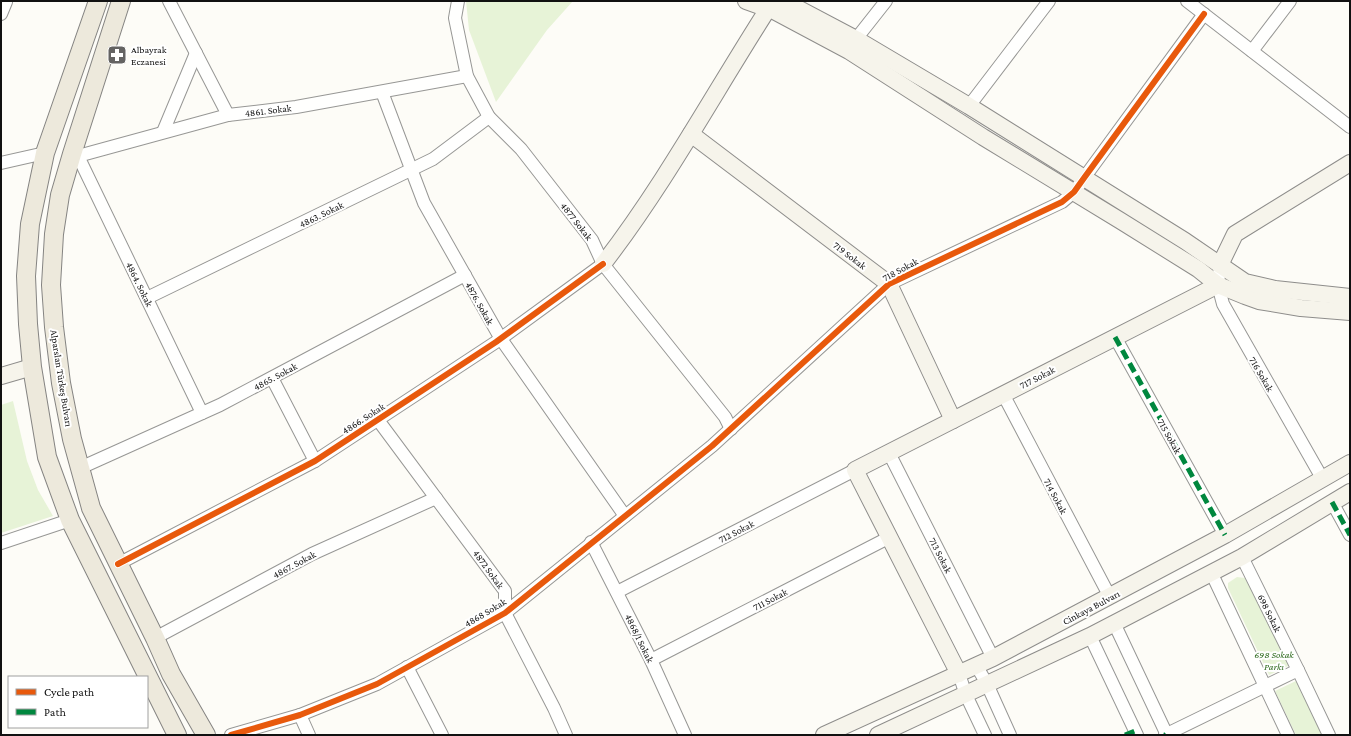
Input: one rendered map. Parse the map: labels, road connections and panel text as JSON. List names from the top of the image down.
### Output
{
  "streets": {
    "main road": [
      "719 Sokak",
      "717 Sokak",
      "Alparslan Türkeş Bulvarı",
      "Cinkaya Bulvarı"
    ],
    "street": [
      "4861. Sokak",
      "4863. Sokak",
      "4877 Sokak",
      "718 Sokak",
      "4864. Sokak",
      "4876. Sokak",
      "716 Sokak",
      "4865. Sokak",
      "4866. Sokak",
      "715 Sokak",
      "714 Sokak",
      "712 Sokak",
      "713 Sokak",
      "4867. Sokak",
      "4872 Sokak",
      "711 Sokak",
      "4868 Sokak",
      "698 Sokak",
      "4868/1 Sokak"
    ]
  },
  "crossings": [
    ["4861. Sokak", "4877 Sokak"],
    ["4861. Sokak", "4864. Sokak"],
    ["4861. Sokak", "4876. Sokak"],
    ["4861. Sokak", "Alparslan Türkeş Bulvarı"],
    ["4863. Sokak", "4877 Sokak"],
    ["4863. Sokak", "4864. Sokak"],
    ["4863. Sokak", "4876. Sokak"],
    ["4877 Sokak", "718 Sokak"],
    ["4877 Sokak", "4866. Sokak"],
    ["4877 Sokak", "4868 Sokak"],
    ["719 Sokak", "718 Sokak"],
    ["719 Sokak", "717 Sokak"],
    ["718 Sokak", "4868 Sokak"],
    ["4864. Sokak", "4865. Sokak"],
    ["4864. Sokak", "Alparslan Türkeş Bulvarı"],
    ["4876. Sokak", "4865. Sokak"],
    ["4876. Sokak", "4866. Sokak"],
    ["4876. Sokak", "4868 Sokak"],
    ["716 Sokak", "717 Sokak"],
    ["716 Sokak", "Cinkaya Bulvarı"],
    ["4865. Sokak", "Alparslan Türkeş Bulvarı"],
    ["717 Sokak", "715 Sokak"],
    ["717 Sokak", "714 Sokak"],
    ["717 Sokak", "712 Sokak"],
    ["717 Sokak", "713 Sokak"],
    ["Alparslan Türkeş Bulvarı", "4866. Sokak"],
    ["Alparslan Türkeş Bulvarı", "4867. Sokak"],
    ["4866. Sokak", "4872 Sokak"],
    ["715 Sokak", "Cinkaya Bulvarı"],
    ["714 Sokak", "Cinkaya Bulvarı"],
    ["712 Sokak", "4868/1 Sokak"],
    ["713 Sokak", "Cinkaya Bulvarı"],
    ["4867. Sokak", "4872 Sokak"],
    ["4872 Sokak", "4868 Sokak"],
    ["711 Sokak", "4868/1 Sokak"],
    ["4868 Sokak", "4868/1 Sokak"]
  ],
  "parks": ["698 Sokak Parkı"],
  "places": {
    "pharmacy": ["Albayrak Eczanesi"]
  },
  "legend": ["Cycle path", "Path"]
}
